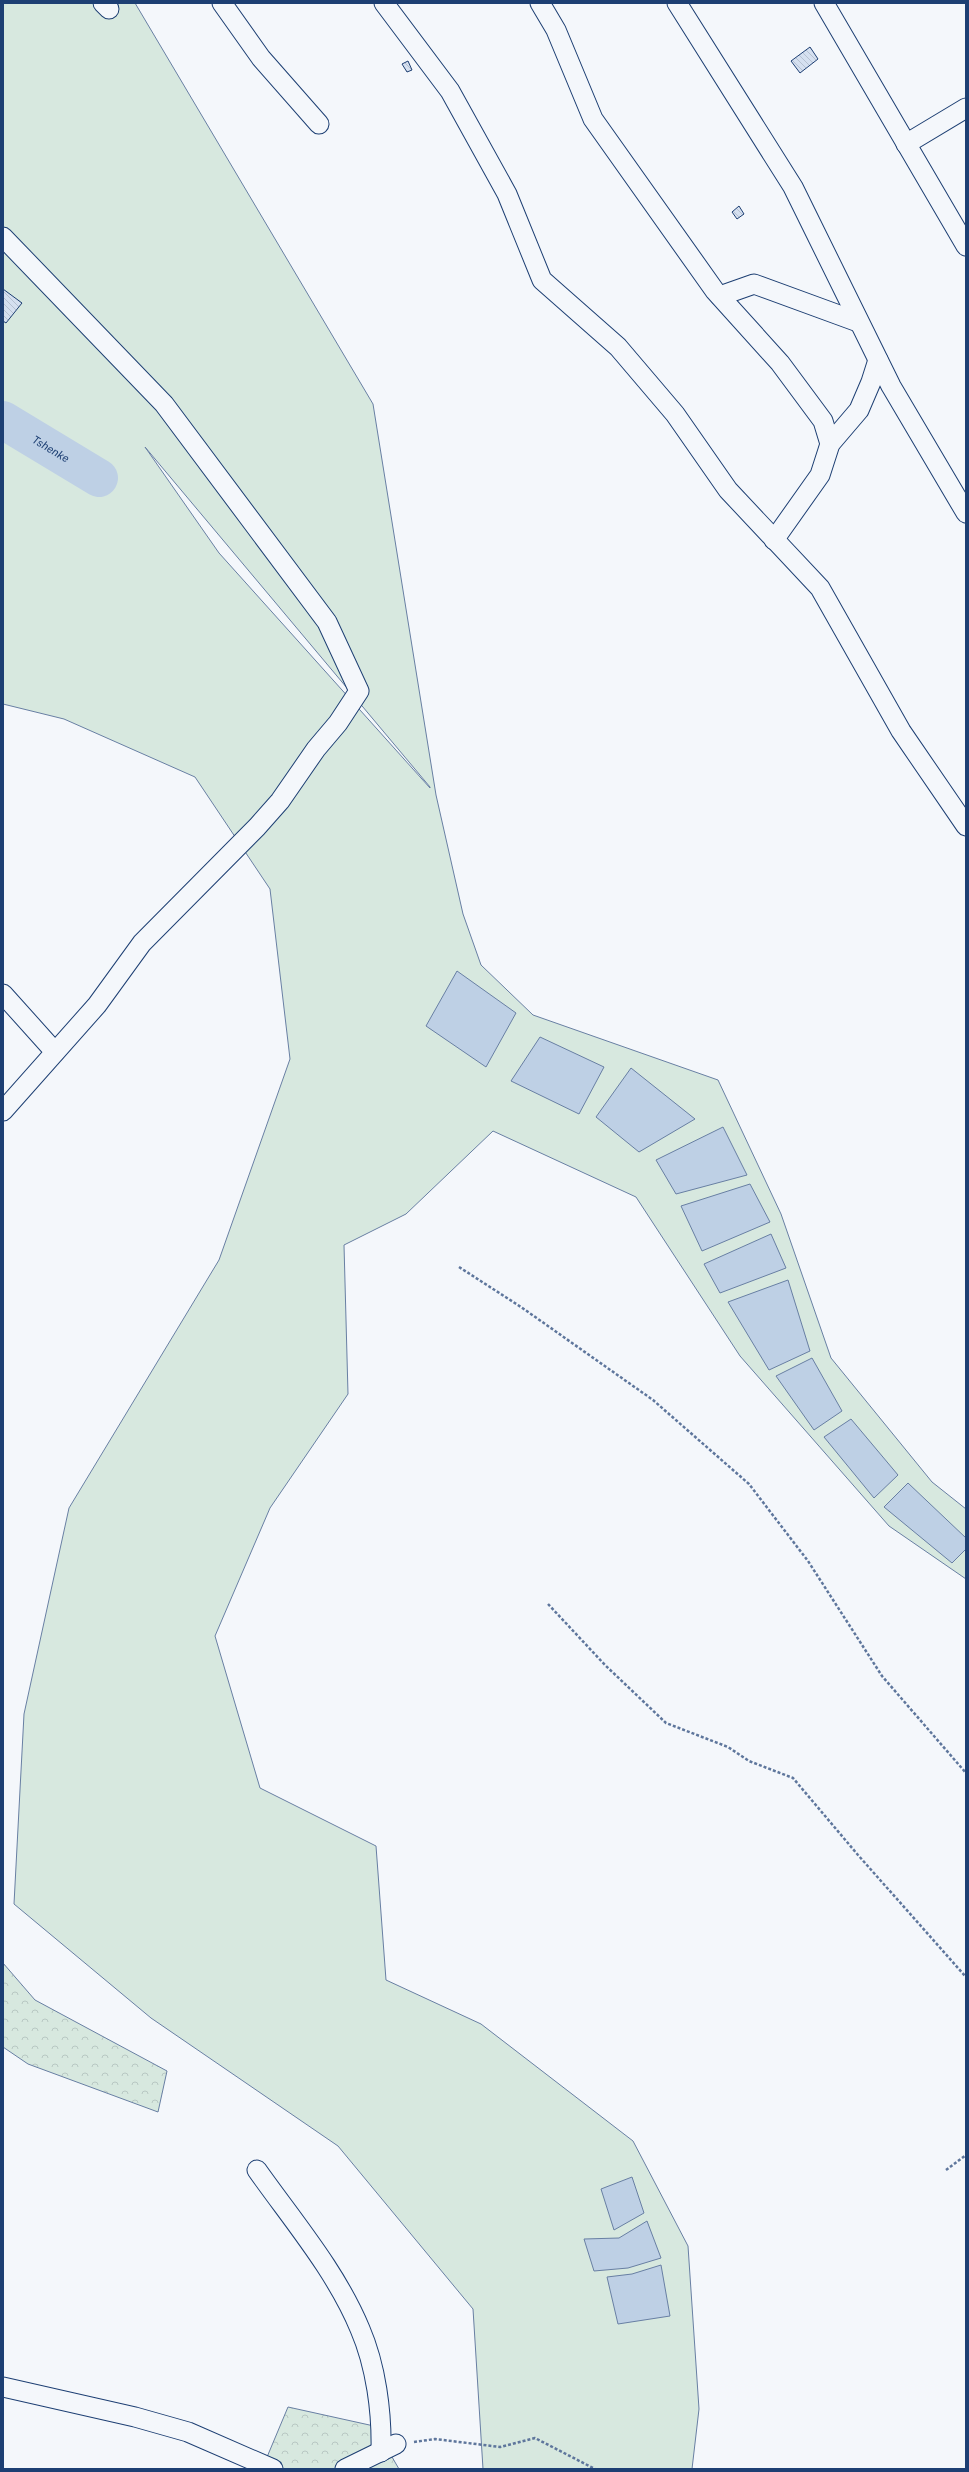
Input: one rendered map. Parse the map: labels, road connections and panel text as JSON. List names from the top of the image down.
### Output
{
  "water": ["Tshenke"]
}
